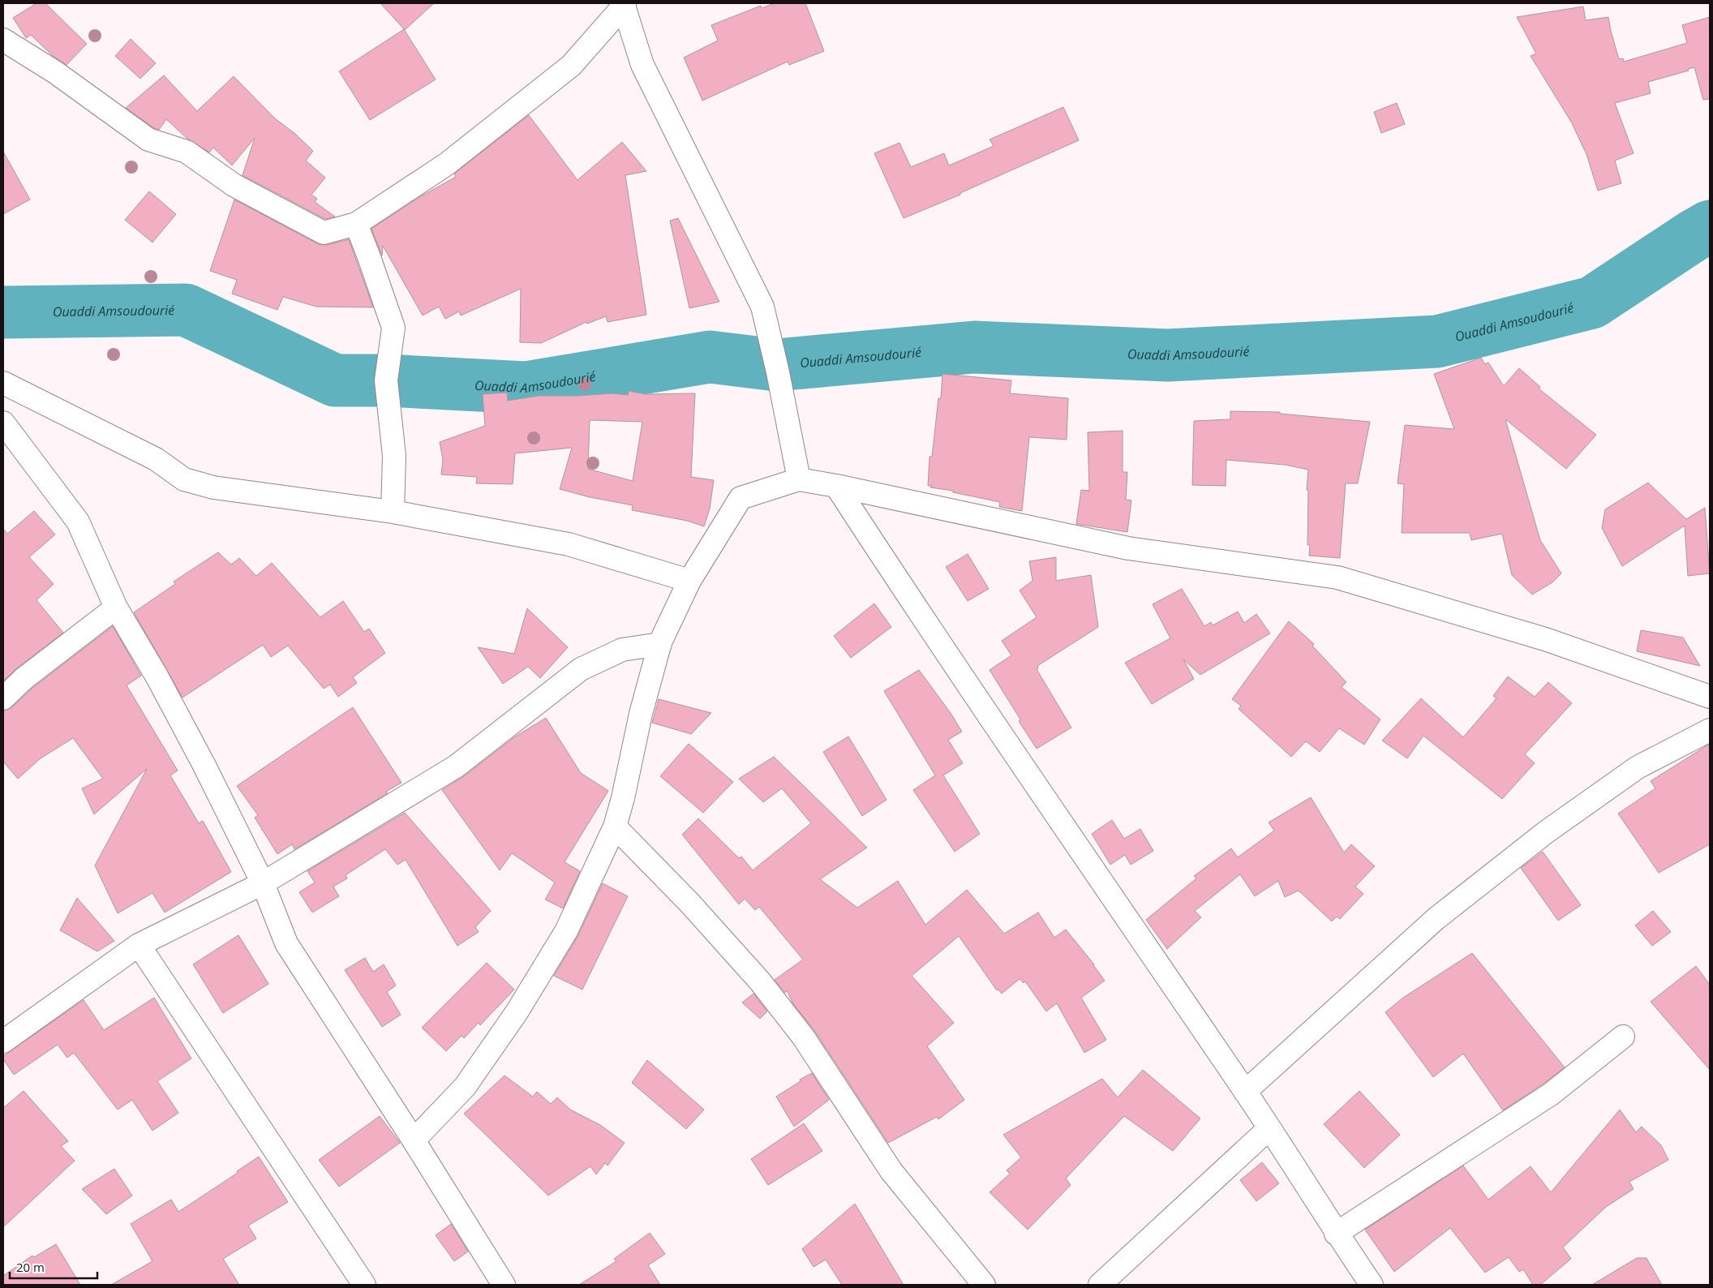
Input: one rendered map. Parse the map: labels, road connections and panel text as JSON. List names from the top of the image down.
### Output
{
  "water": ["Ouaddi Amsoudourié"],
  "scale_bar": "20 m"
}
